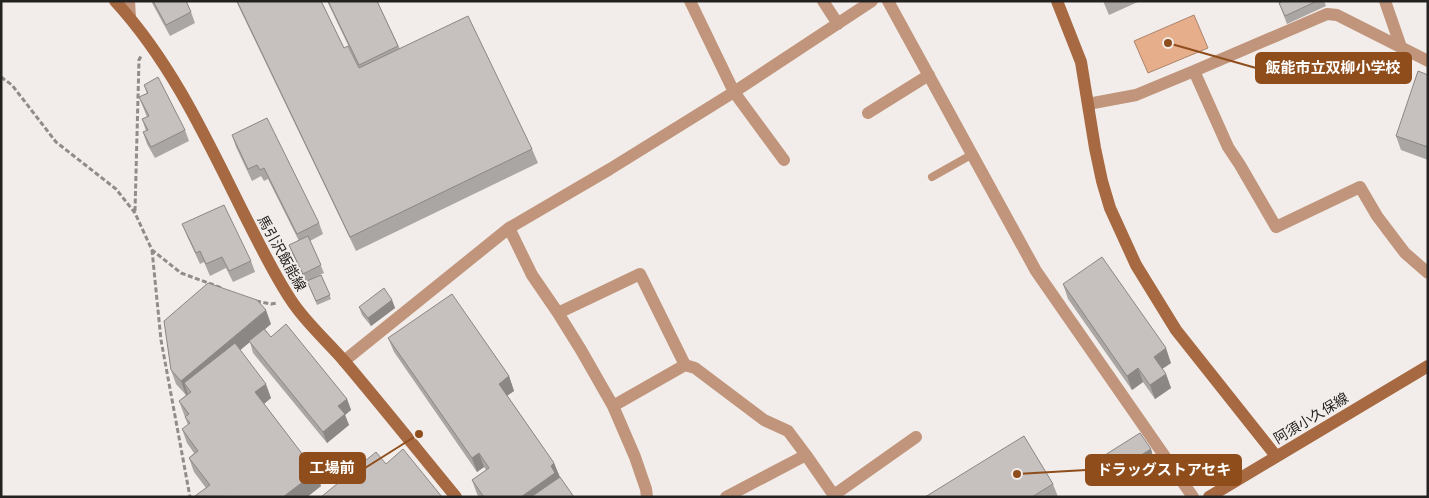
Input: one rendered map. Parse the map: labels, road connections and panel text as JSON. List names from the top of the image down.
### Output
{
  "streets": {
    "street": ["馬引沢飯能線", "阿須小久保線"]
  },
  "places": ["飯能市立双柳小学校", "工場前", "ドラッグストアセキ"]
}
